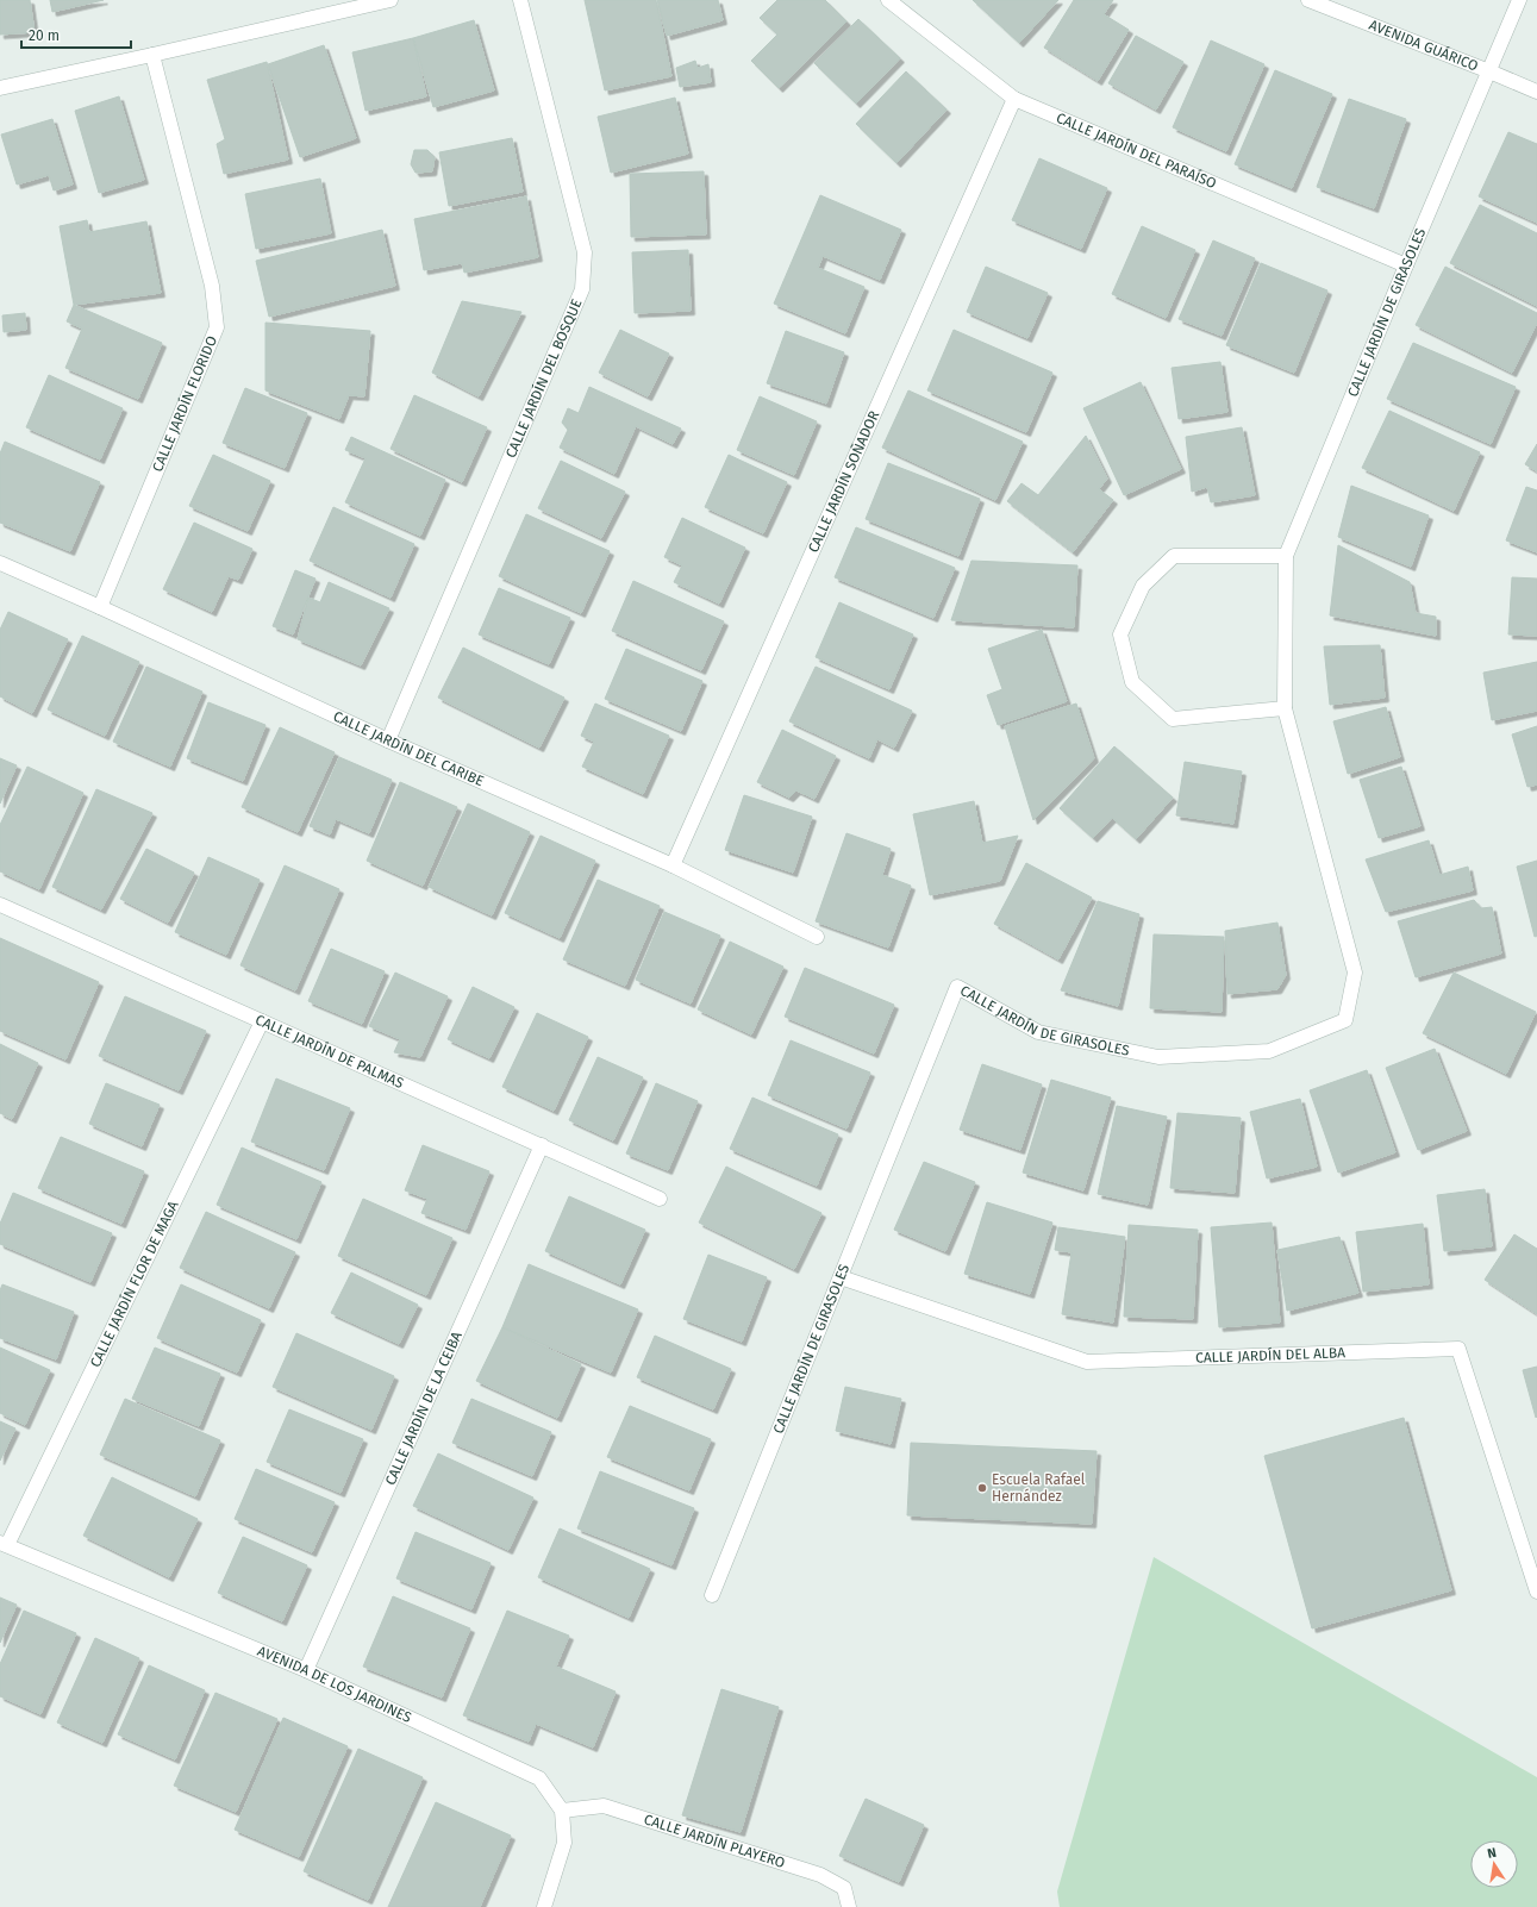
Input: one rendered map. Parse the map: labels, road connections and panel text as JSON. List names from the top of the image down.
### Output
{
  "streets": {
    "street": [
      "AVENIDA GUÁRICO",
      "CALLE JARDÍN DEL PARAÍSO",
      "CALLE JARDÍN DE GIRASOLES",
      "CALLE JARDÍN DEL BOSQUE",
      "CALLE JARDÍN FLORIDO",
      "CALLE JARDÍN SOÑADOR",
      "CALLE JARDÍN DEL CARIBE",
      "CALLE JARDÍN DE PALMAS",
      "CALLE JARDÍN FLOR DE MAGA",
      "CALLE JARDÍN DEL ALBA",
      "CALLE JARDÍN DE LA CEIBA",
      "AVENIDA DE LOS JARDINES",
      "CALLE JARDÍN PLAYERO"
    ]
  },
  "crossings": [
    ["AVENIDA GUÁRICO", "CALLE JARDÍN DE GIRASOLES"],
    ["CALLE JARDÍN DEL PARAÍSO", "CALLE JARDÍN DE GIRASOLES"],
    ["CALLE JARDÍN DEL PARAÍSO", "CALLE JARDÍN SOÑADOR"],
    ["CALLE JARDÍN DE GIRASOLES", "CALLE JARDÍN DEL ALBA"],
    ["CALLE JARDÍN DEL BOSQUE", "CALLE JARDÍN DEL CARIBE"],
    ["CALLE JARDÍN FLORIDO", "CALLE JARDÍN DEL CARIBE"],
    ["CALLE JARDÍN SOÑADOR", "CALLE JARDÍN DEL CARIBE"],
    ["CALLE JARDÍN DE PALMAS", "CALLE JARDÍN FLOR DE MAGA"],
    ["CALLE JARDÍN DE PALMAS", "CALLE JARDÍN DE LA CEIBA"],
    ["CALLE JARDÍN FLOR DE MAGA", "AVENIDA DE LOS JARDINES"],
    ["CALLE JARDÍN DE LA CEIBA", "AVENIDA DE LOS JARDINES"],
    ["AVENIDA DE LOS JARDINES", "CALLE JARDÍN PLAYERO"]
  ],
  "places": ["Escuela Rafael Hernández"],
  "scale_bar": "20 m",
  "north": "top"
}
